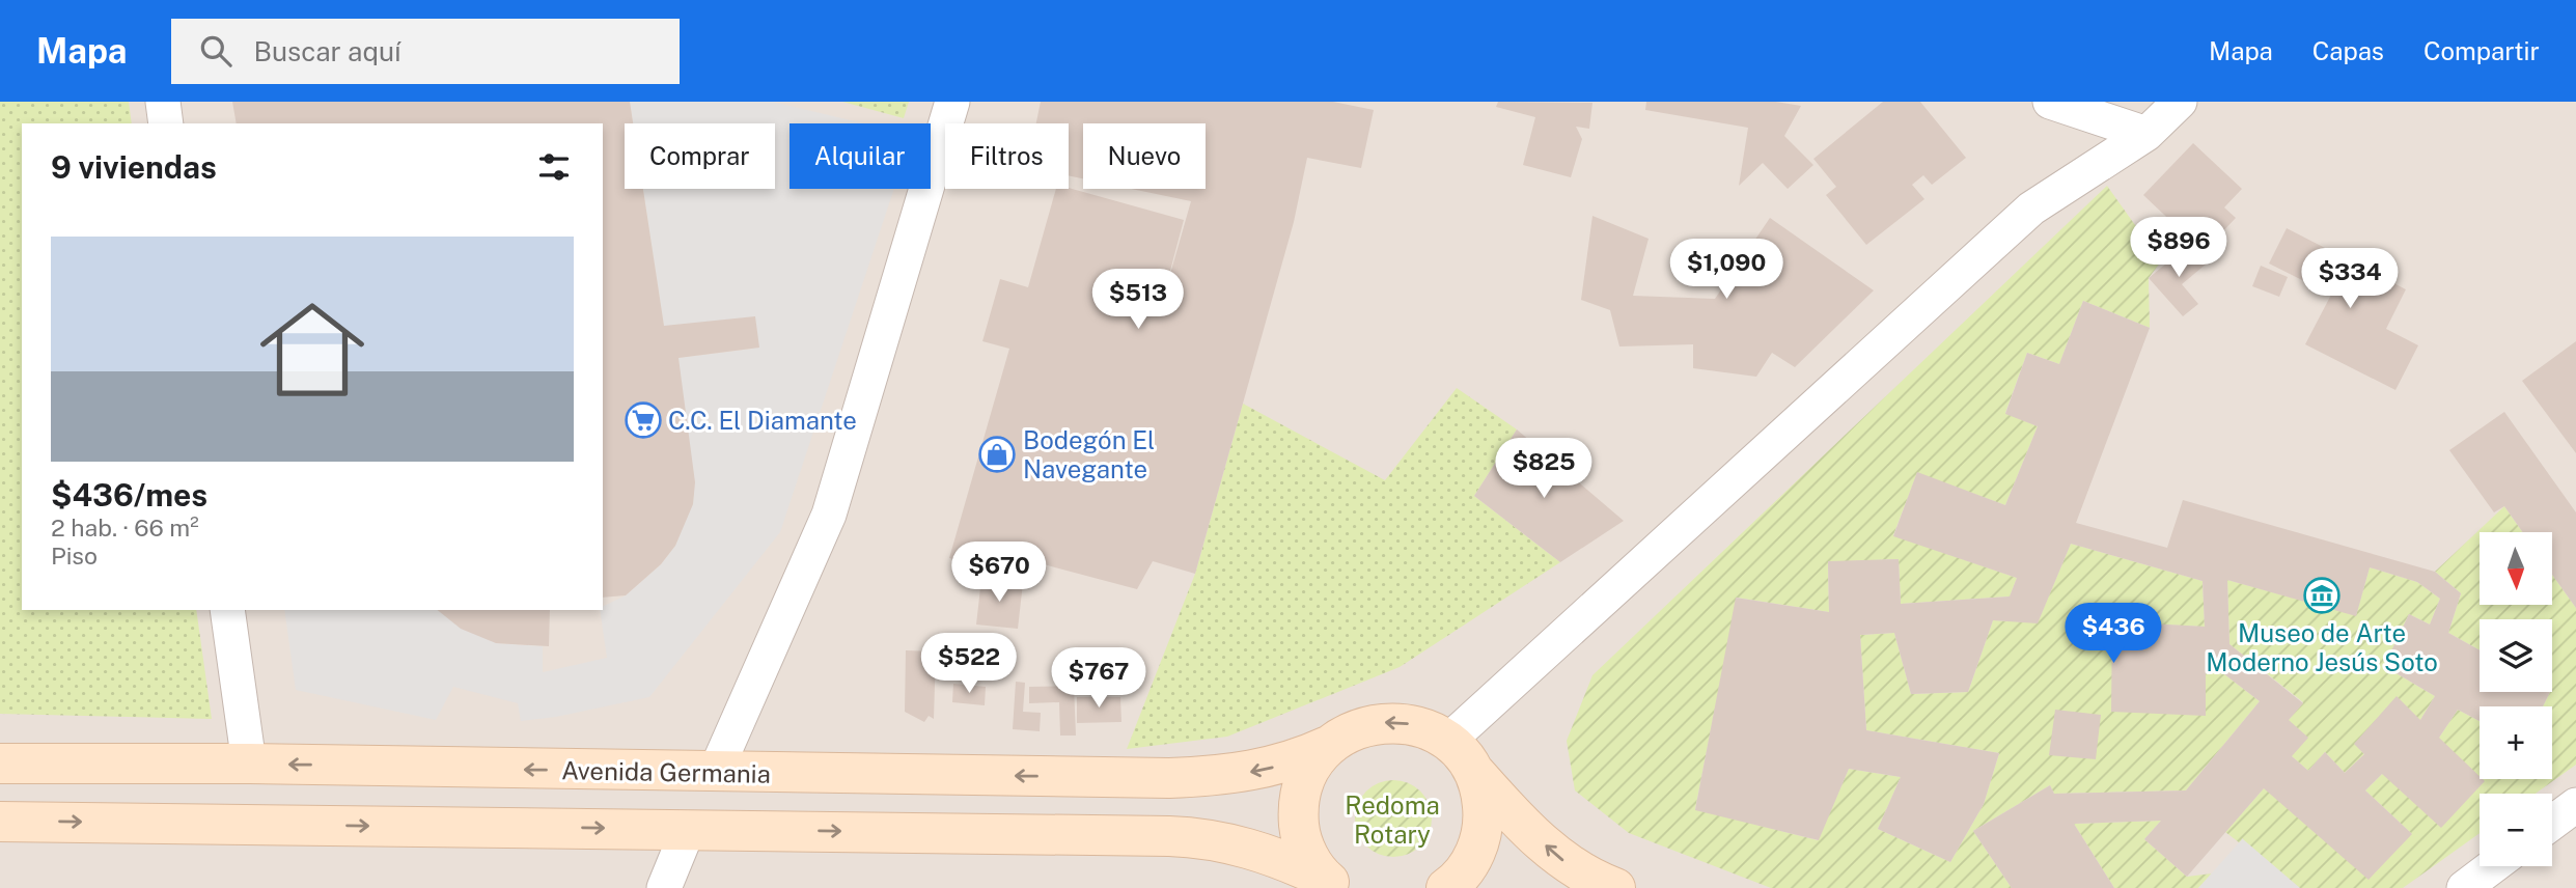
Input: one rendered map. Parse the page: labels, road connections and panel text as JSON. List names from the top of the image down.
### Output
{
  "streets": {
    "street": ["Avenida Germania"]
  },
  "parks": ["Redoma Rotary"],
  "places": {
    "supermarket": ["C.C. El Diamante"],
    "shop": ["Bodegón El Navegante"],
    "museum": ["Museo de Arte Moderno Jesús Soto"]
  },
  "north": "bottom",
  "page": {
    "header": "Mapa",
    "search": "Buscar aquí",
    "nav": ["Mapa", "Capas", "Compartir"],
    "chip": [
      "Comprar",
      "Alquilar",
      "Filtros",
      "Nuevo"
    ],
    "heading": "9 viviendas",
    "list": [
      {
        "name": "$436/mes",
        "note": "2 hab. · 66 m² · Piso"
      }
    ],
    "price": [
      "$896",
      "$1,090",
      "$334",
      "$513",
      "$825",
      "$670",
      "$436",
      "$522",
      "$767"
    ],
    "map_buttons": ["+", "−"]
  }
}
